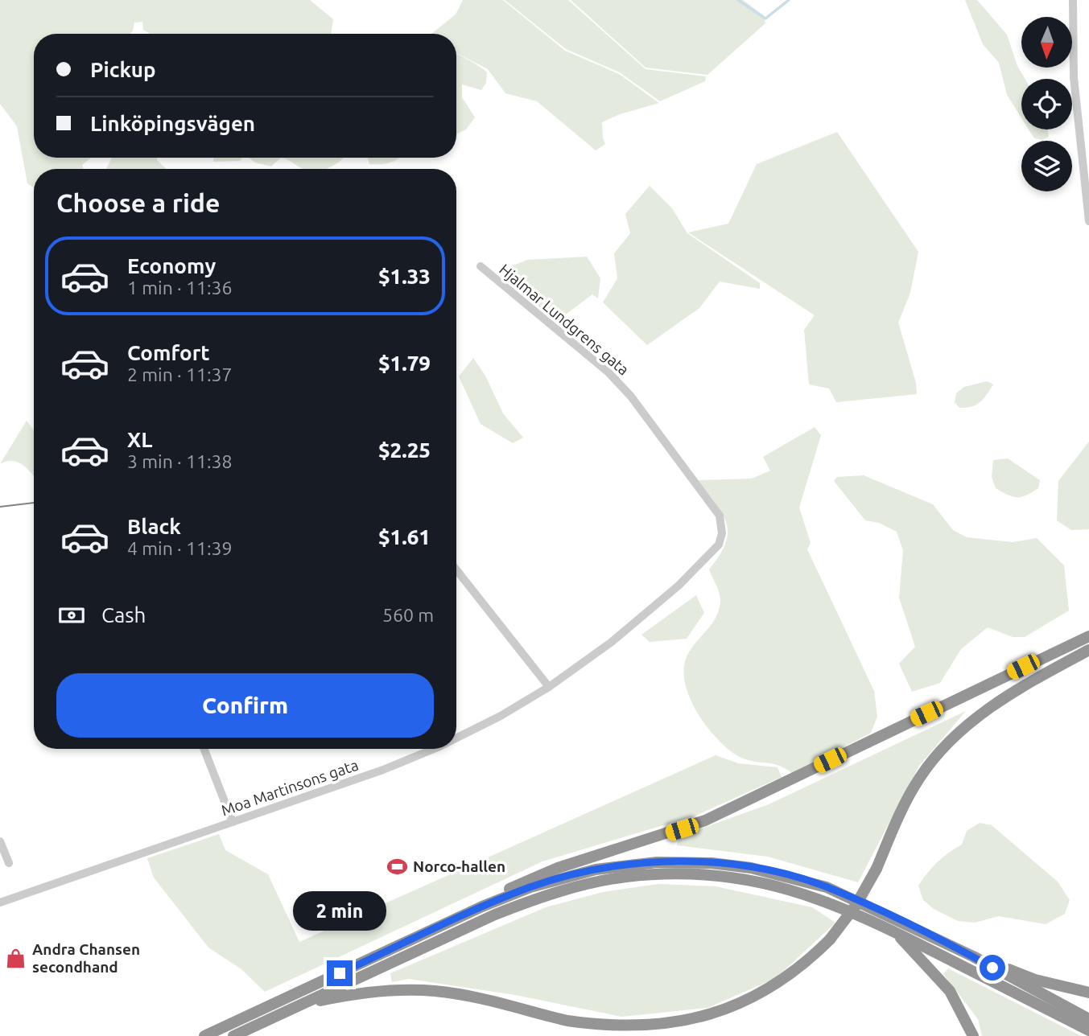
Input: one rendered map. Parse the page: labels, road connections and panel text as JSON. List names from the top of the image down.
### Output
{
  "streets": {
    "street": ["Hjalmar Lundgrens gata", "Moa Martinsons gata"]
  },
  "crossings": [
    ["Hjalmar Lundgrens gata", "Moa Martinsons gata"]
  ],
  "places": {
    "sports": ["Norco-hallen"],
    "shop": ["Andra Chansen secondhand"]
  },
  "north": "bottom",
  "page": {
    "banner": ["Pickup", "Linköpingsvägen"],
    "heading": "Choose a ride",
    "list": [
      {
        "name": "Economy",
        "note": "1 min · 11:36",
        "value": "$1.33"
      },
      {
        "name": "Comfort",
        "note": "2 min · 11:37",
        "value": "$1.79"
      },
      {
        "name": "XL",
        "note": "3 min · 11:38",
        "value": "$2.25"
      },
      {
        "name": "Black",
        "note": "4 min · 11:39",
        "value": "$1.61"
      }
    ],
    "pay": ["Cash", "560 m"],
    "buttons": "Confirm",
    "bubble": "2 min"
  }
}
